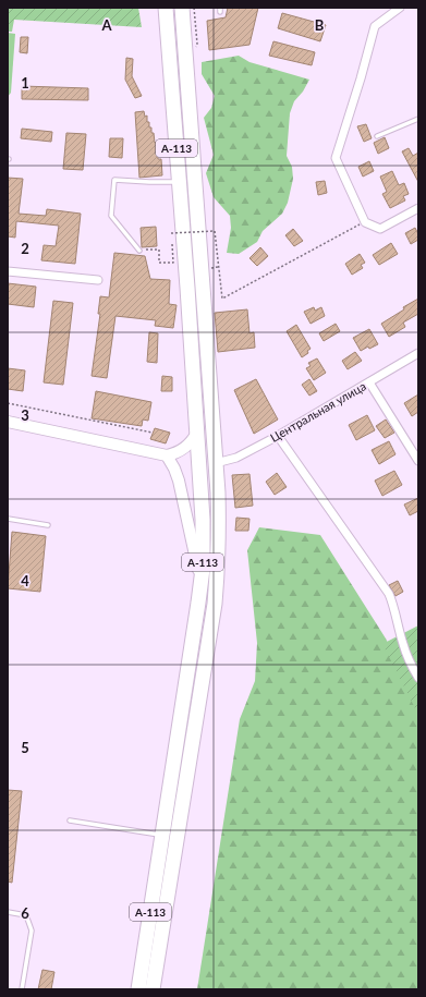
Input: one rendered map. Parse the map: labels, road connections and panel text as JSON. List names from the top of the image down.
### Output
{
  "streets": {
    "highway": ["А-113"],
    "street": ["Центральная улица"]
  },
  "crossings": [
    ["А-113", "Центральная улица"]
  ],
  "grid": {
    "columns": ["A", "B"],
    "rows": [
      "1",
      "2",
      "3",
      "4",
      "5",
      "6"
    ]
  }
}
